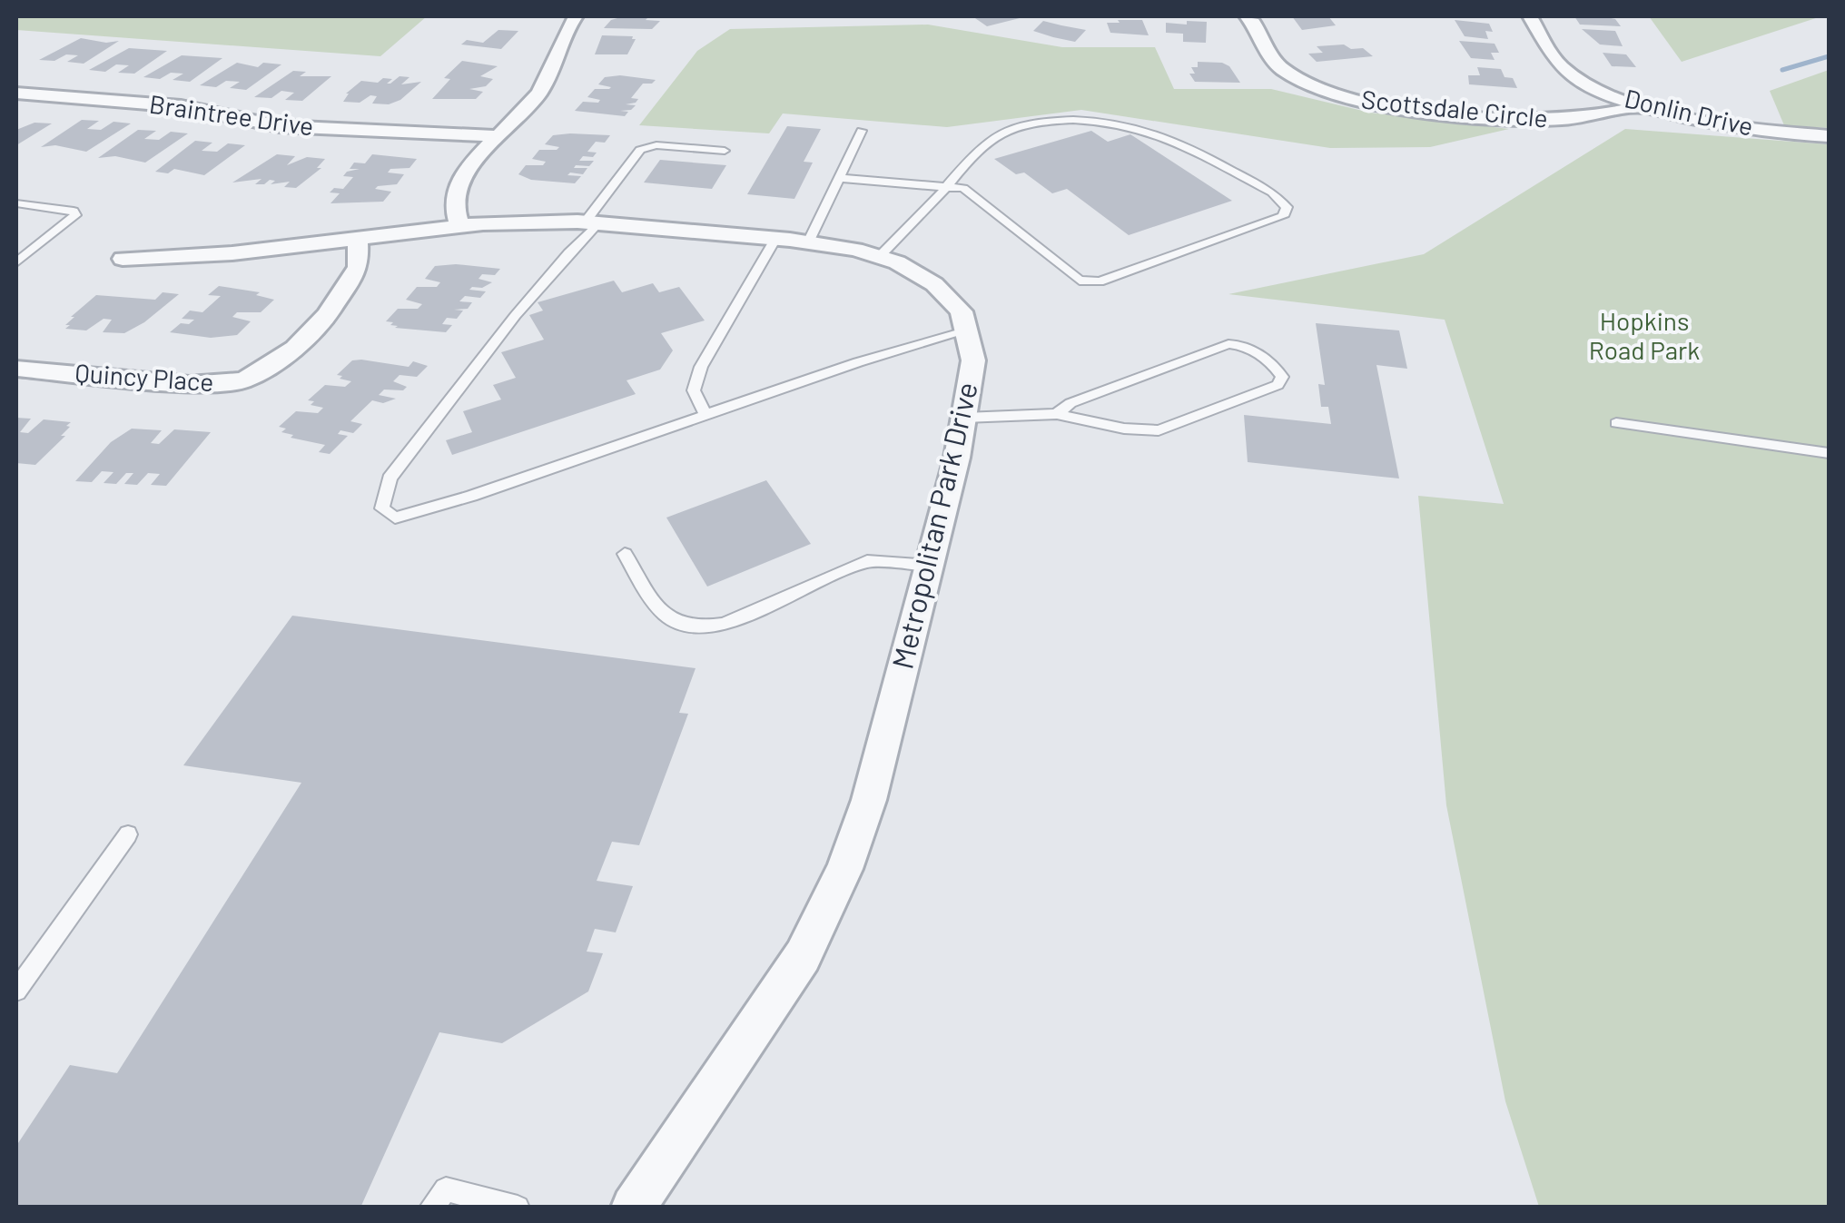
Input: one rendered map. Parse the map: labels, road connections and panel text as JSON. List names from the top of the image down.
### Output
{
  "streets": {
    "street": [
      "Scottsdale Circle",
      "Donlin Drive",
      "Braintree Drive",
      "Quincy Place",
      "Metropolitan Park Drive"
    ]
  },
  "crossings": [
    ["Scottsdale Circle", "Donlin Drive"]
  ],
  "parks": ["Hopkins Road Park"]
}
